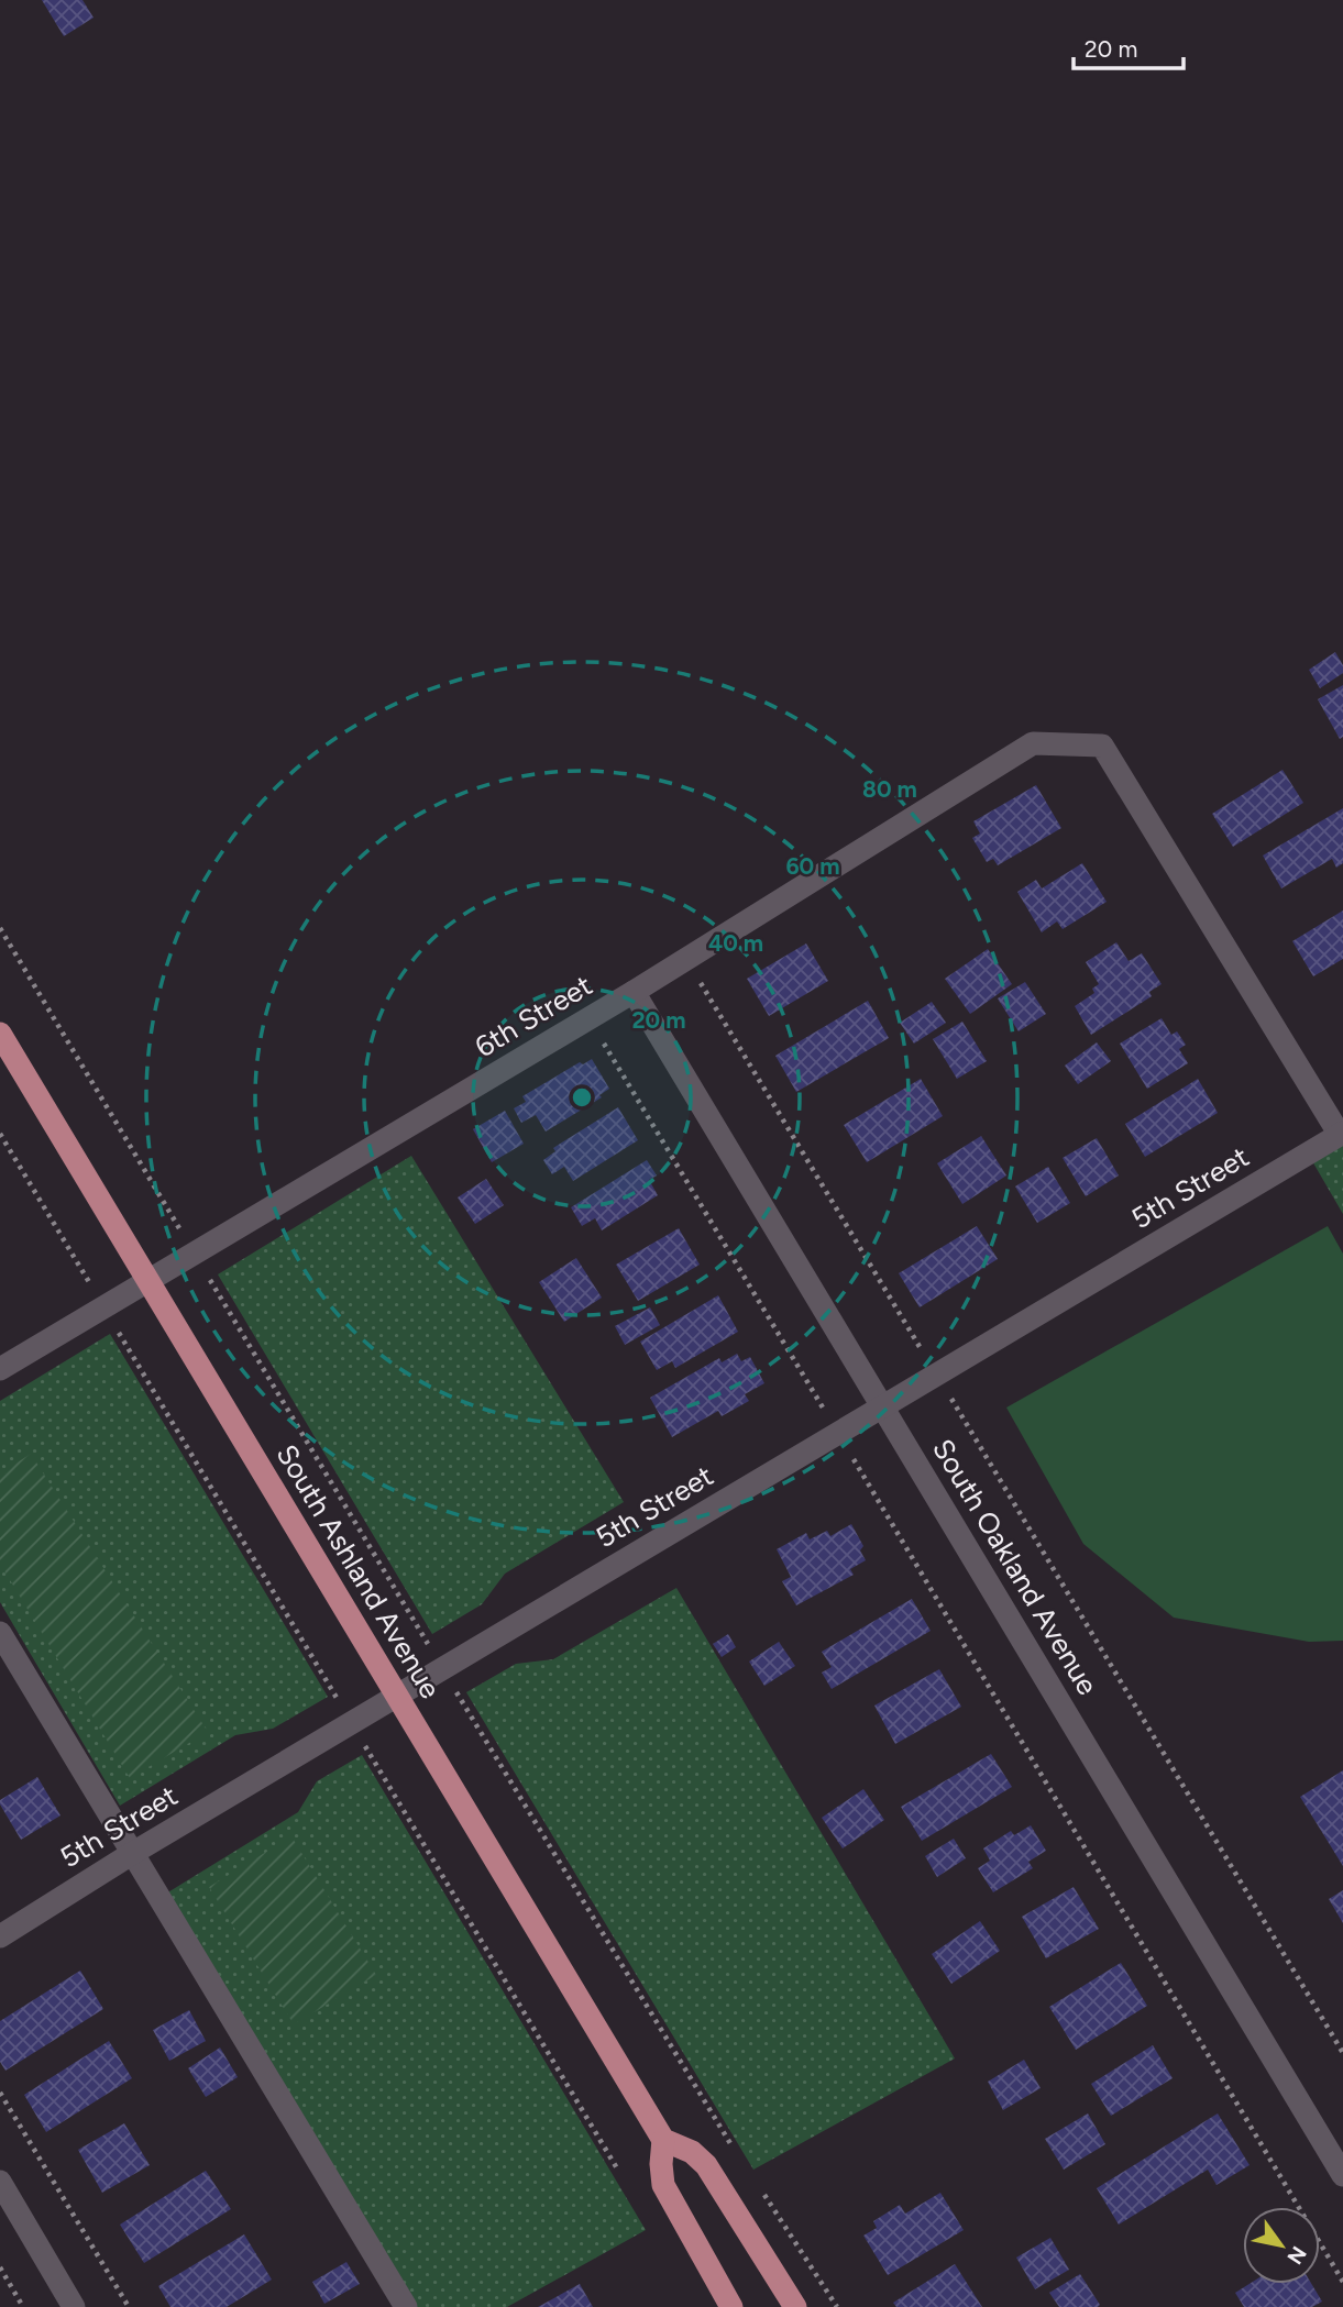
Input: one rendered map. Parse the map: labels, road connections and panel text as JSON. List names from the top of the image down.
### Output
{
  "streets": {
    "main road": ["South Ashland Avenue"],
    "street": ["6th Street", "5th Street", "South Oakland Avenue"]
  },
  "crossings": [
    ["6th Street", "5th Street"],
    ["6th Street", "South Oakland Avenue"],
    ["5th Street", "South Oakland Avenue"]
  ],
  "scale_bar": "20 m",
  "north": "bottom right",
  "rings": [
    "80 m",
    "60 m",
    "40 m",
    "20 m"
  ]
}
